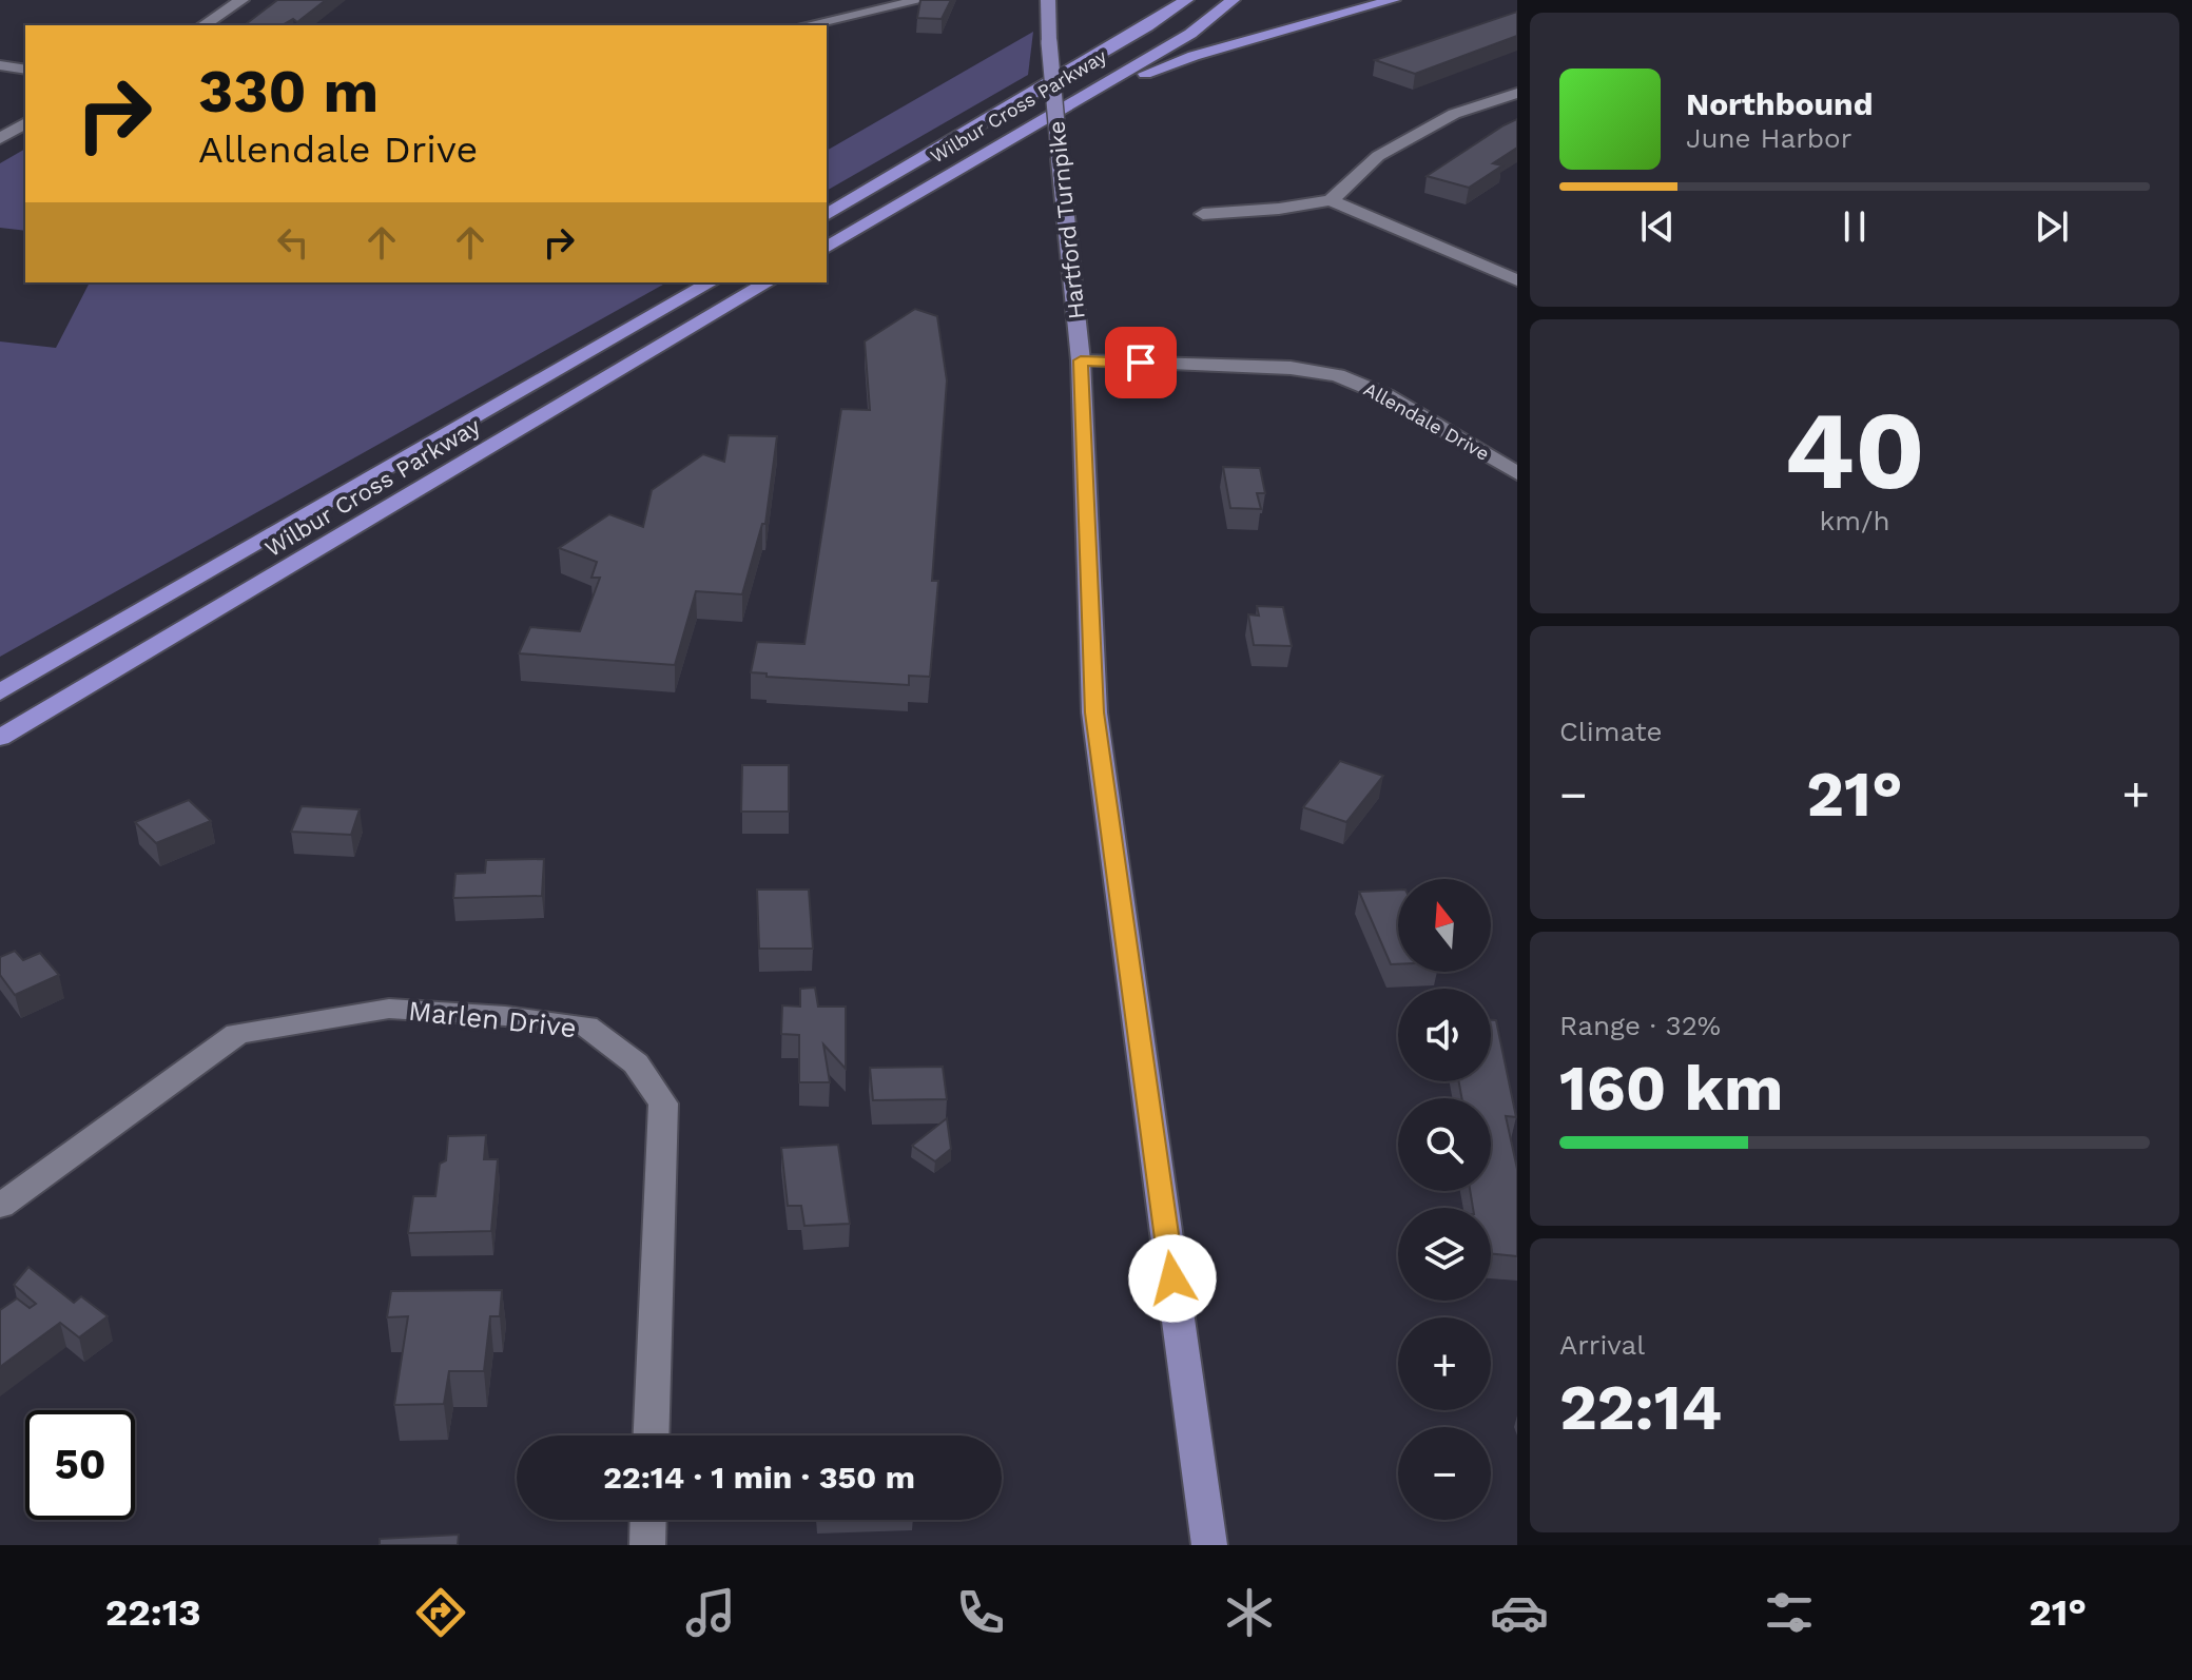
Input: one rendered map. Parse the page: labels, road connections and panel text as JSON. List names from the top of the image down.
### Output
{
  "streets": {
    "highway": ["Wilbur Cross Parkway"],
    "main road": ["Hartford Turnpike"],
    "street": ["Allendale Drive", "Marlen Drive"]
  },
  "crossings": [
    ["Hartford Turnpike", "Allendale Drive"]
  ],
  "north": "top",
  "page": {
    "turn": ["330 m", "Allendale Drive"],
    "song": ["Northbound", "June Harbor"],
    "tile": [
      ["40", "km/h"],
      "Climate",
      ["Range · 32%", "160 km"],
      ["Arrival", "22:14"]
    ],
    "heat": ["−", "21°", "+"],
    "map_buttons": ["+", "−"],
    "limit": "50",
    "trip": "22:14 · 1 min · 350 m",
    "tabs": ["22:13", "21°"]
  }
}
